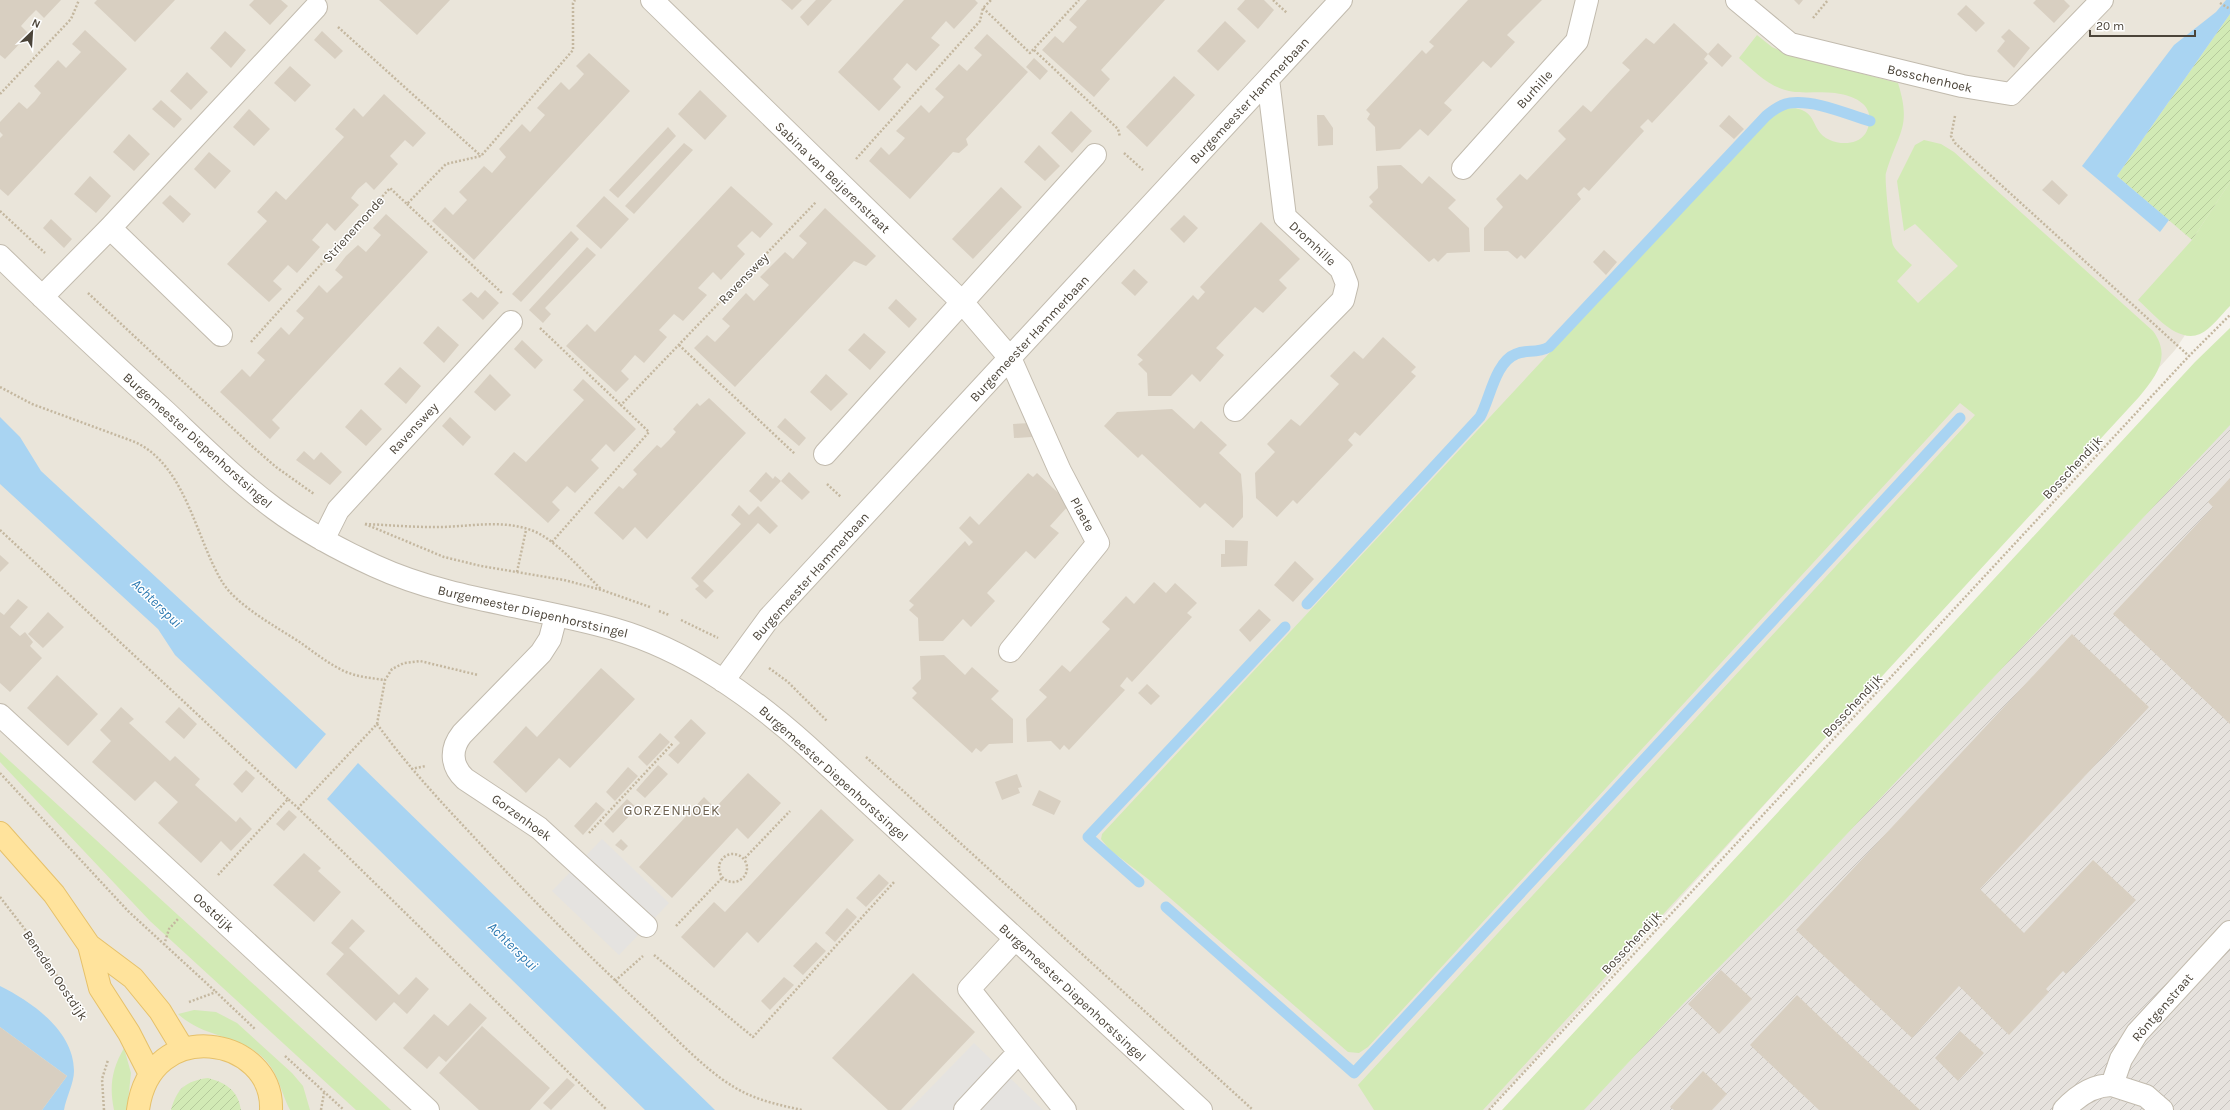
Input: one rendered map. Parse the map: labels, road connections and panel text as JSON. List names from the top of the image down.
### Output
{
  "streets": {
    "street": [
      "Bosschenhoek",
      "Burhille",
      "Burgemeester Hammerbaan",
      "Sabina van Beijerenstraat",
      "Dromhille",
      "Ravenswey",
      "Burgemeester Diepenhorstsingel",
      "Plaete",
      "Gorzenhoek",
      "Oostdijk",
      "Röntgenstraat"
    ],
    "path": ["Strienemonde", "Bosschendijk", "Beneden Oostdijk"]
  },
  "crossings": [
    ["Burgemeester Hammerbaan", "Sabina van Beijerenstraat"],
    ["Burgemeester Hammerbaan", "Dromhille"],
    ["Burgemeester Hammerbaan", "Burgemeester Diepenhorstsingel"],
    ["Burgemeester Hammerbaan", "Plaete"],
    ["Sabina van Beijerenstraat", "Ravenswey"],
    ["Sabina van Beijerenstraat", "Plaete"],
    ["Ravenswey", "Burgemeester Diepenhorstsingel"],
    ["Burgemeester Diepenhorstsingel", "Gorzenhoek"]
  ],
  "districts": ["GORZENHOEK"],
  "water": ["Achterspui"],
  "scale_bar": "20 m",
  "north": "top right"
}
